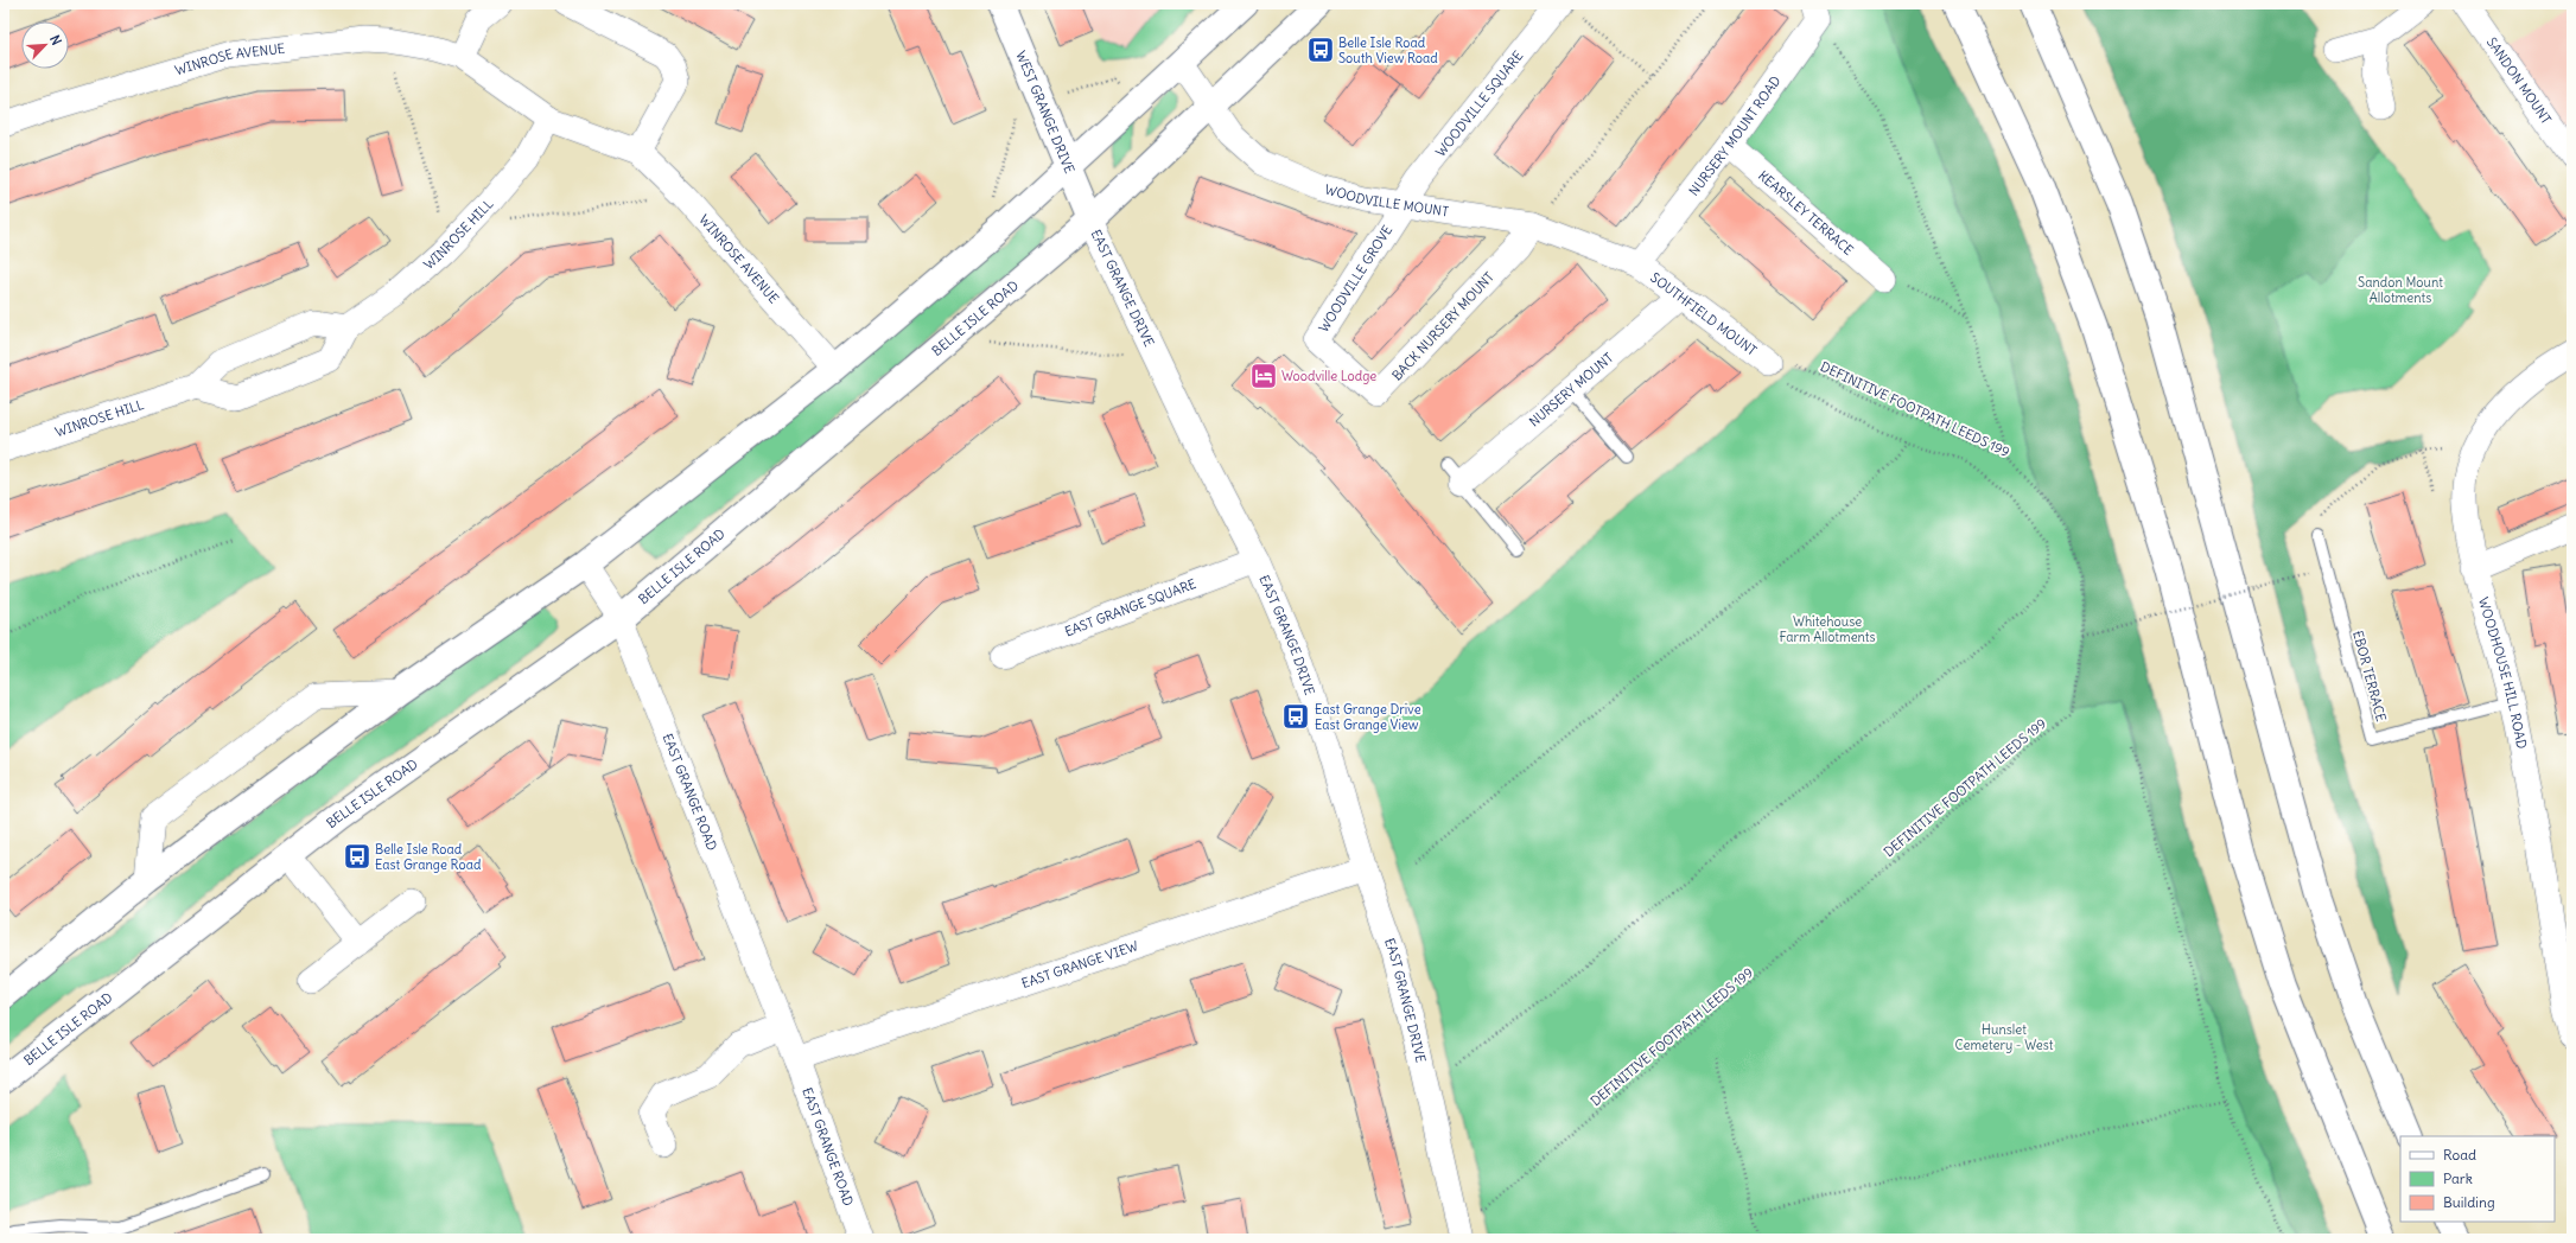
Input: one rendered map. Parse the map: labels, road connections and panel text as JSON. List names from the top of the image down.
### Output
{
  "streets": {
    "main road": ["WEST GRANGE DRIVE", "BELLE ISLE ROAD"],
    "street": [
      "WINROSE AVENUE",
      "SANDON MOUNT",
      "WOODVILLE SQUARE",
      "NURSERY MOUNT ROAD",
      "WOODVILLE MOUNT",
      "KEARSLEY TERRACE",
      "WINROSE HILL",
      "WOODVILLE GROVE",
      "EAST GRANGE DRIVE",
      "SOUTHFIELD MOUNT",
      "BACK NURSERY MOUNT",
      "NURSERY MOUNT",
      "EAST GRANGE SQUARE",
      "WOODHOUSE HILL ROAD",
      "EAST GRANGE ROAD",
      "EAST GRANGE VIEW"
    ],
    "lane": ["EBOR TERRACE"],
    "path": ["DEFINITIVE FOOTPATH LEEDS 199"]
  },
  "crossings": [
    ["WINROSE AVENUE", "WINROSE HILL"],
    ["WOODVILLE SQUARE", "WOODVILLE MOUNT"],
    ["WOODVILLE SQUARE", "WOODVILLE GROVE"],
    ["WEST GRANGE DRIVE", "EAST GRANGE DRIVE"],
    ["WEST GRANGE DRIVE", "BELLE ISLE ROAD"],
    ["NURSERY MOUNT ROAD", "WOODVILLE MOUNT"],
    ["NURSERY MOUNT ROAD", "KEARSLEY TERRACE"],
    ["NURSERY MOUNT ROAD", "SOUTHFIELD MOUNT"],
    ["WOODVILLE MOUNT", "WOODVILLE GROVE"],
    ["WOODVILLE MOUNT", "SOUTHFIELD MOUNT"],
    ["WOODVILLE MOUNT", "BELLE ISLE ROAD"],
    ["WOODVILLE MOUNT", "BACK NURSERY MOUNT"],
    ["WOODVILLE GROVE", "BACK NURSERY MOUNT"],
    ["EAST GRANGE DRIVE", "BELLE ISLE ROAD"],
    ["EAST GRANGE DRIVE", "DEFINITIVE FOOTPATH LEEDS 199"],
    ["EAST GRANGE DRIVE", "EAST GRANGE SQUARE"],
    ["EAST GRANGE DRIVE", "EAST GRANGE VIEW"],
    ["SOUTHFIELD MOUNT", "NURSERY MOUNT"],
    ["SOUTHFIELD MOUNT", "DEFINITIVE FOOTPATH LEEDS 199"],
    ["BELLE ISLE ROAD", "EAST GRANGE ROAD"],
    ["WOODHOUSE HILL ROAD", "EBOR TERRACE"],
    ["EAST GRANGE ROAD", "EAST GRANGE VIEW"]
  ],
  "parks": ["Sandon Mount Allotments", "Whitehouse Farm Allotments", "Hunslet Cemetery - West"],
  "places": {
    "bus stop": ["Belle Isle Road South View Road", "East Grange Drive East Grange View", "Belle Isle Road East Grange Road"],
    "hotel": ["Woodville Lodge"]
  },
  "legend": ["Road", "Park", "Building"],
  "north": "top right"
}
